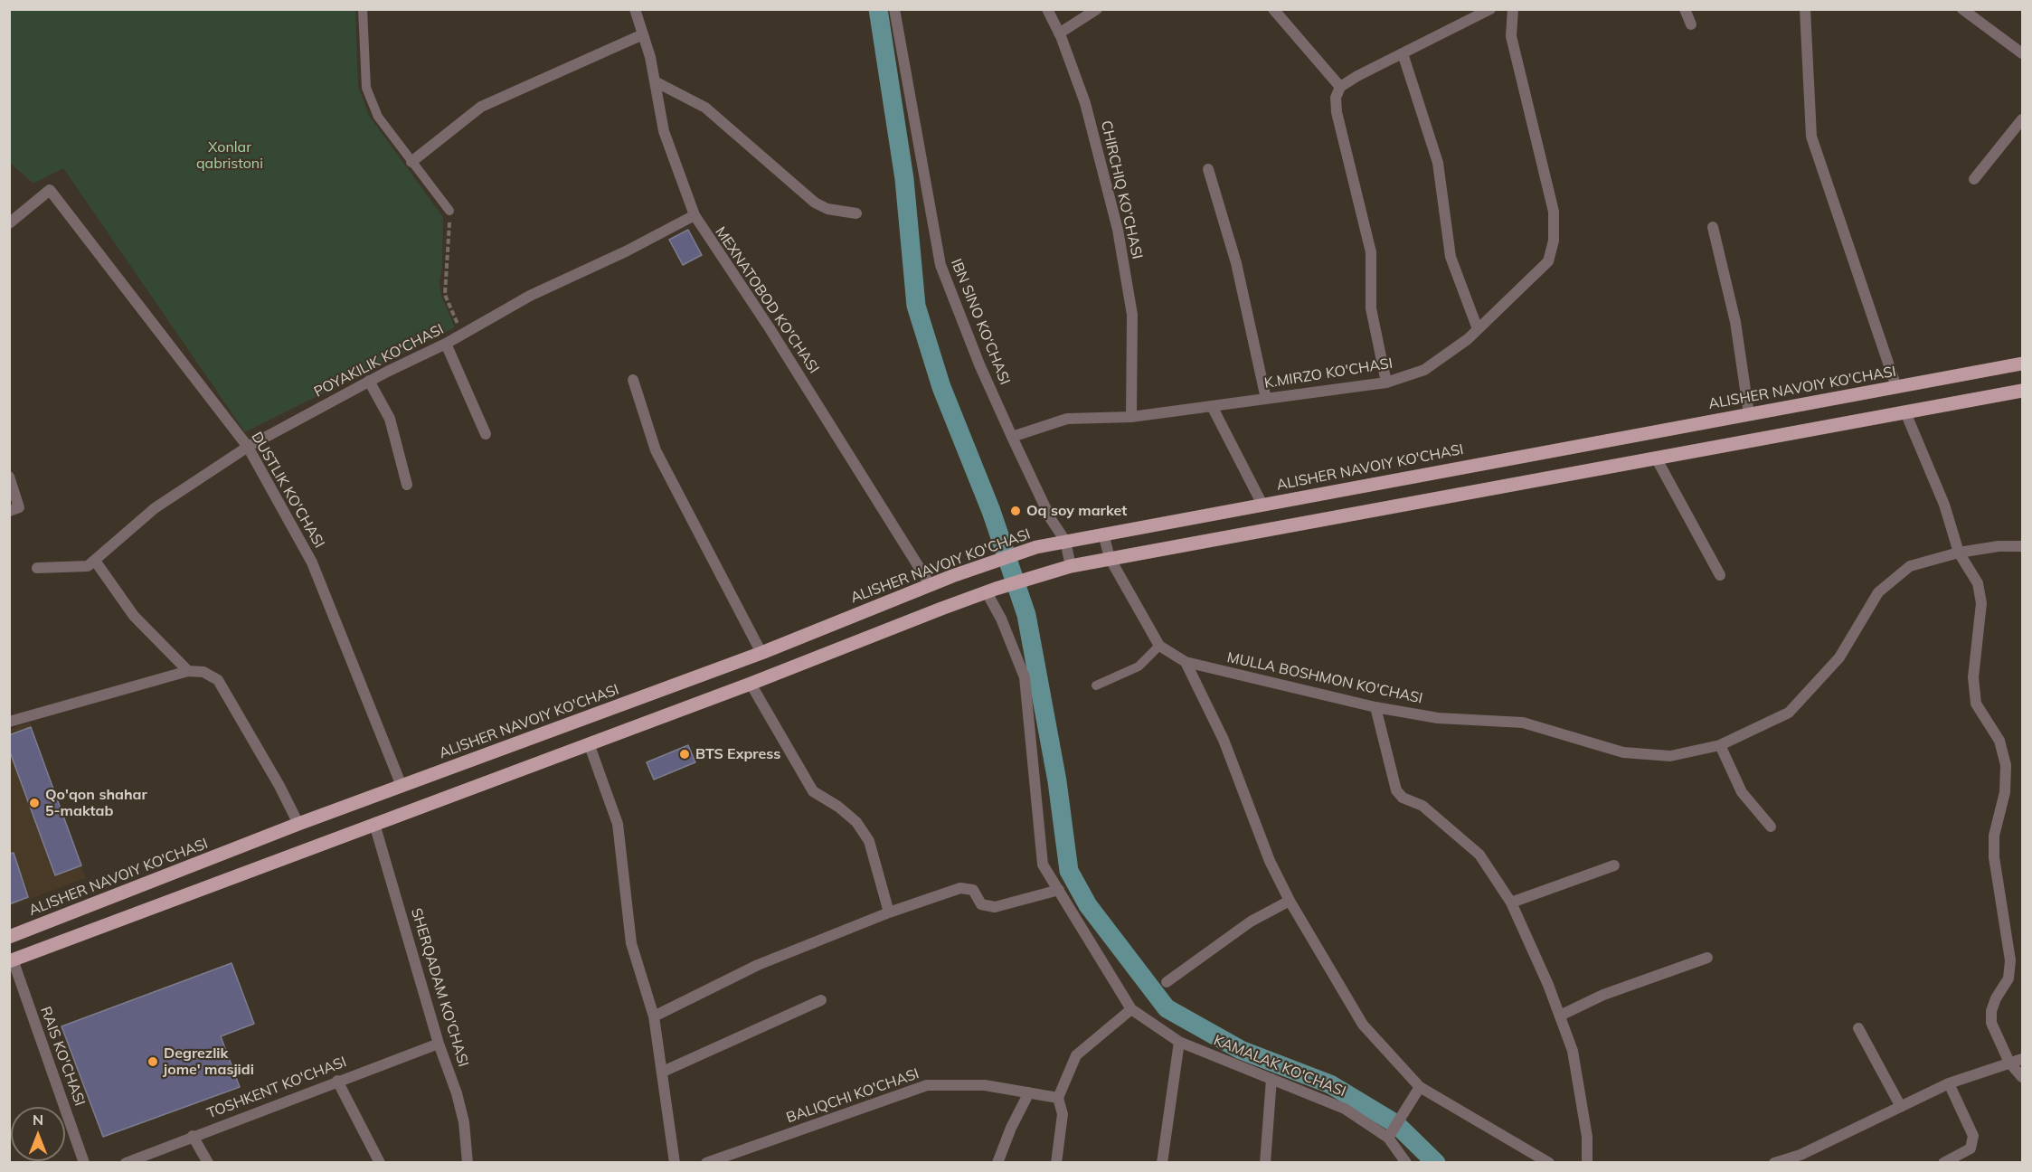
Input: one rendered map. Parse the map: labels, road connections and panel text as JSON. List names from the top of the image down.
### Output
{
  "streets": {
    "main road": ["ALISHER NAVOIY KO'CHASI"],
    "street": [
      "CHIRCHIQ KO’CHASI",
      "MEXNATOBOD KO'CHASI",
      "IBN SINO KO‘CHASI",
      "POYAKILIK KO'CHASI",
      "K.MIRZO KO'CHASI",
      "DUSTLIK KO'CHASI",
      "MULLA BOSHMON KO'CHASI",
      "SHERQADAM KO'CHASI",
      "RAIS KO'CHASI",
      "KAMALAK KO'CHASI",
      "TOSHKENT KO'CHASI",
      "BALIQCHI KO'CHASI"
    ]
  },
  "crossings": [
    ["CHIRCHIQ KO’CHASI", "K.MIRZO KO'CHASI"],
    ["MEXNATOBOD KO'CHASI", "POYAKILIK KO'CHASI"],
    ["MEXNATOBOD KO'CHASI", "ALISHER NAVOIY KO'CHASI"],
    ["IBN SINO KO‘CHASI", "K.MIRZO KO'CHASI"],
    ["IBN SINO KO‘CHASI", "ALISHER NAVOIY KO'CHASI"],
    ["POYAKILIK KO'CHASI", "DUSTLIK KO'CHASI"],
    ["ALISHER NAVOIY KO'CHASI", "DUSTLIK KO'CHASI"],
    ["SHERQADAM KO'CHASI", "TOSHKENT KO'CHASI"]
  ],
  "parks": ["Xonlar qabristoni"],
  "places": [
    "Oq soy market",
    "BTS Express",
    "Qo'qon shahar 5-maktab",
    "Degrezlik jome' masjidi"
  ],
  "north": "top"
}
